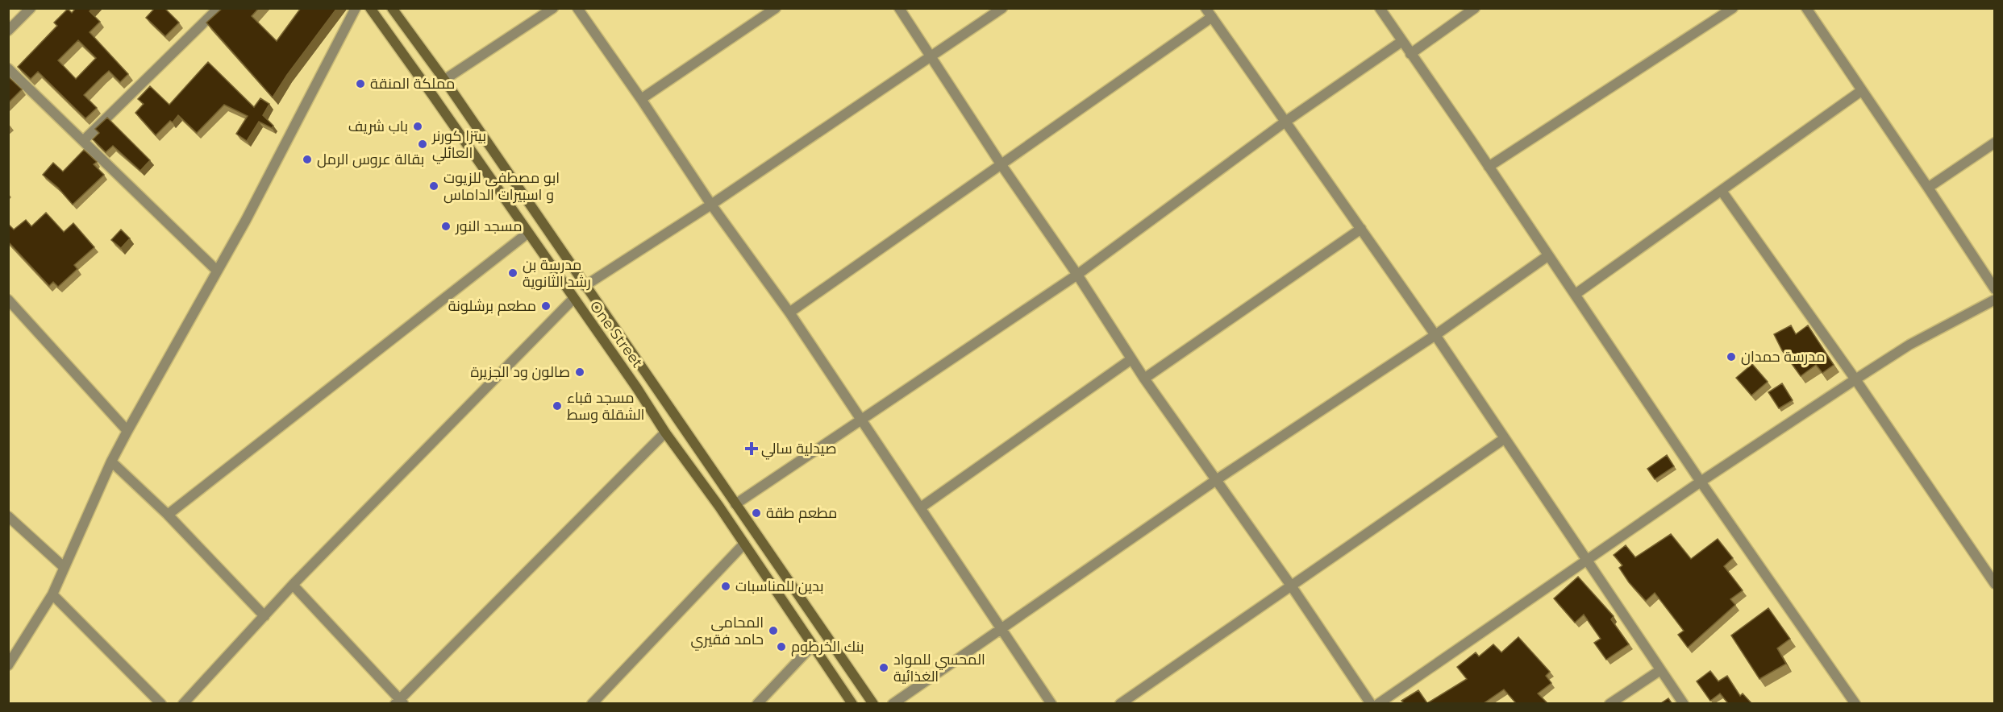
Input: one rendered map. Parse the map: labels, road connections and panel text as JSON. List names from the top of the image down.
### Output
{
  "streets": {
    "street": ["One Street"]
  },
  "places": {
    "other": [
      "مملكة المنقة",
      "باب شريف",
      "بيتزا كورنر العائلي",
      "بقالة عروس الرمل",
      "ابو مصطفي للزيوت و اسبيرات الداماس",
      "مسجد النور",
      "مدرسة بن رشد الثانوية",
      "مطعم برشلونة",
      "مدرسة حمدان",
      "صالون ود الجزيرة",
      "مسجد قباء الشقلة وسط",
      "مطعم طقة",
      "بدين للمناسبات",
      "المحامي حامد فقيري",
      "بنك الخرطوم",
      "المحسي للمواد الغذائية"
    ],
    "health": ["صيدلية سالي"]
  }
}
